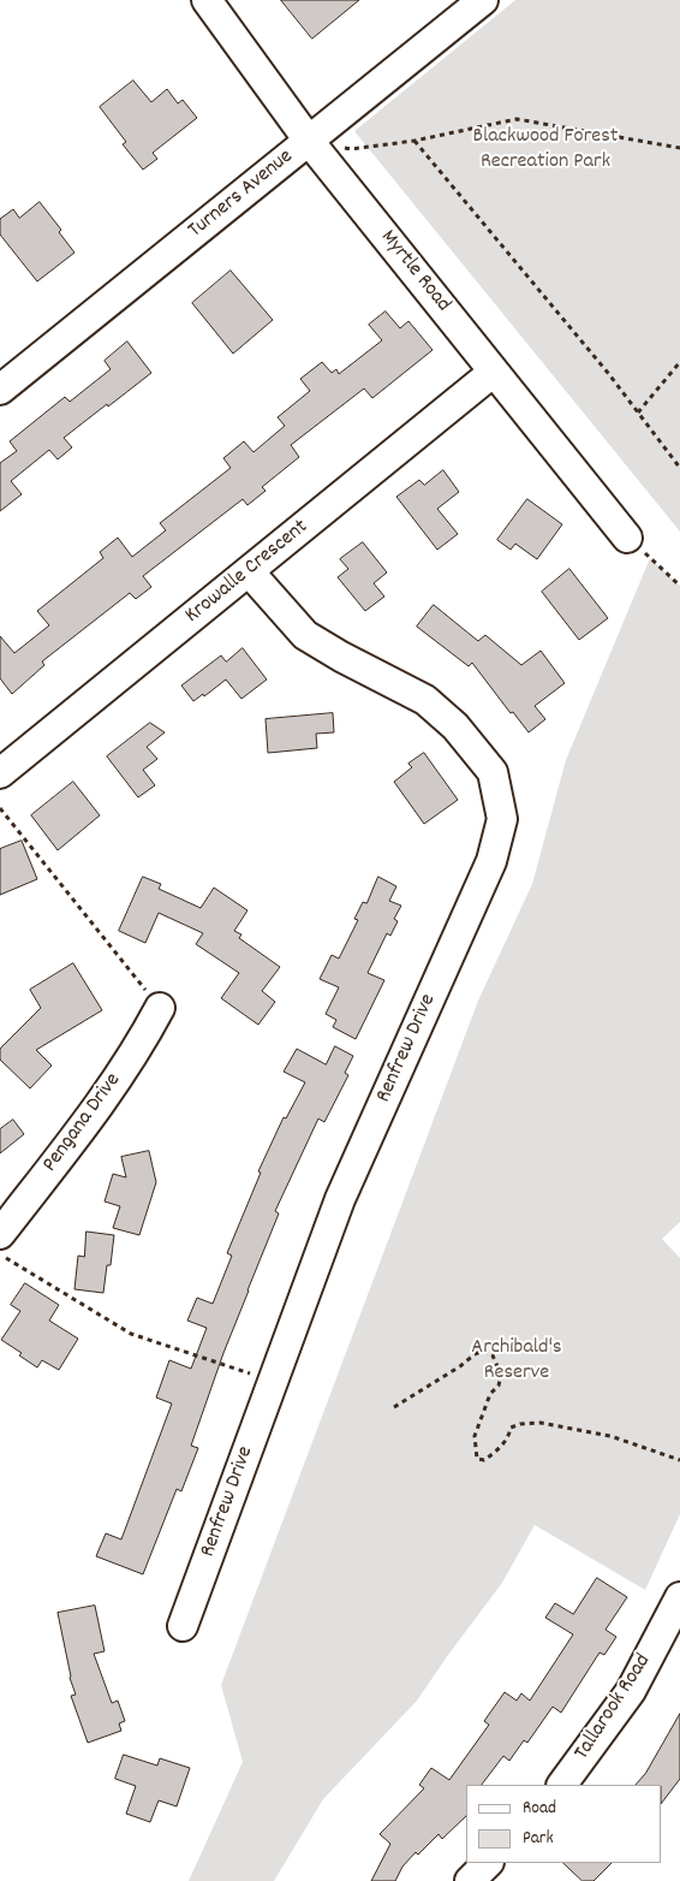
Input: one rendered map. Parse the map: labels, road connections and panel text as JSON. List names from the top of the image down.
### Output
{
  "streets": {
    "street": [
      "Turners Avenue",
      "Myrtle Road",
      "Krowalle Crescent",
      "Renfrew Drive",
      "Pengana Drive",
      "Tallarook Road"
    ]
  },
  "crossings": [
    ["Turners Avenue", "Myrtle Road"],
    ["Myrtle Road", "Krowalle Crescent"],
    ["Krowalle Crescent", "Renfrew Drive"]
  ],
  "parks": ["Blackwood Forest Recreation Park", "Archibald's Reserve"],
  "legend": ["Road", "Park"]
}
